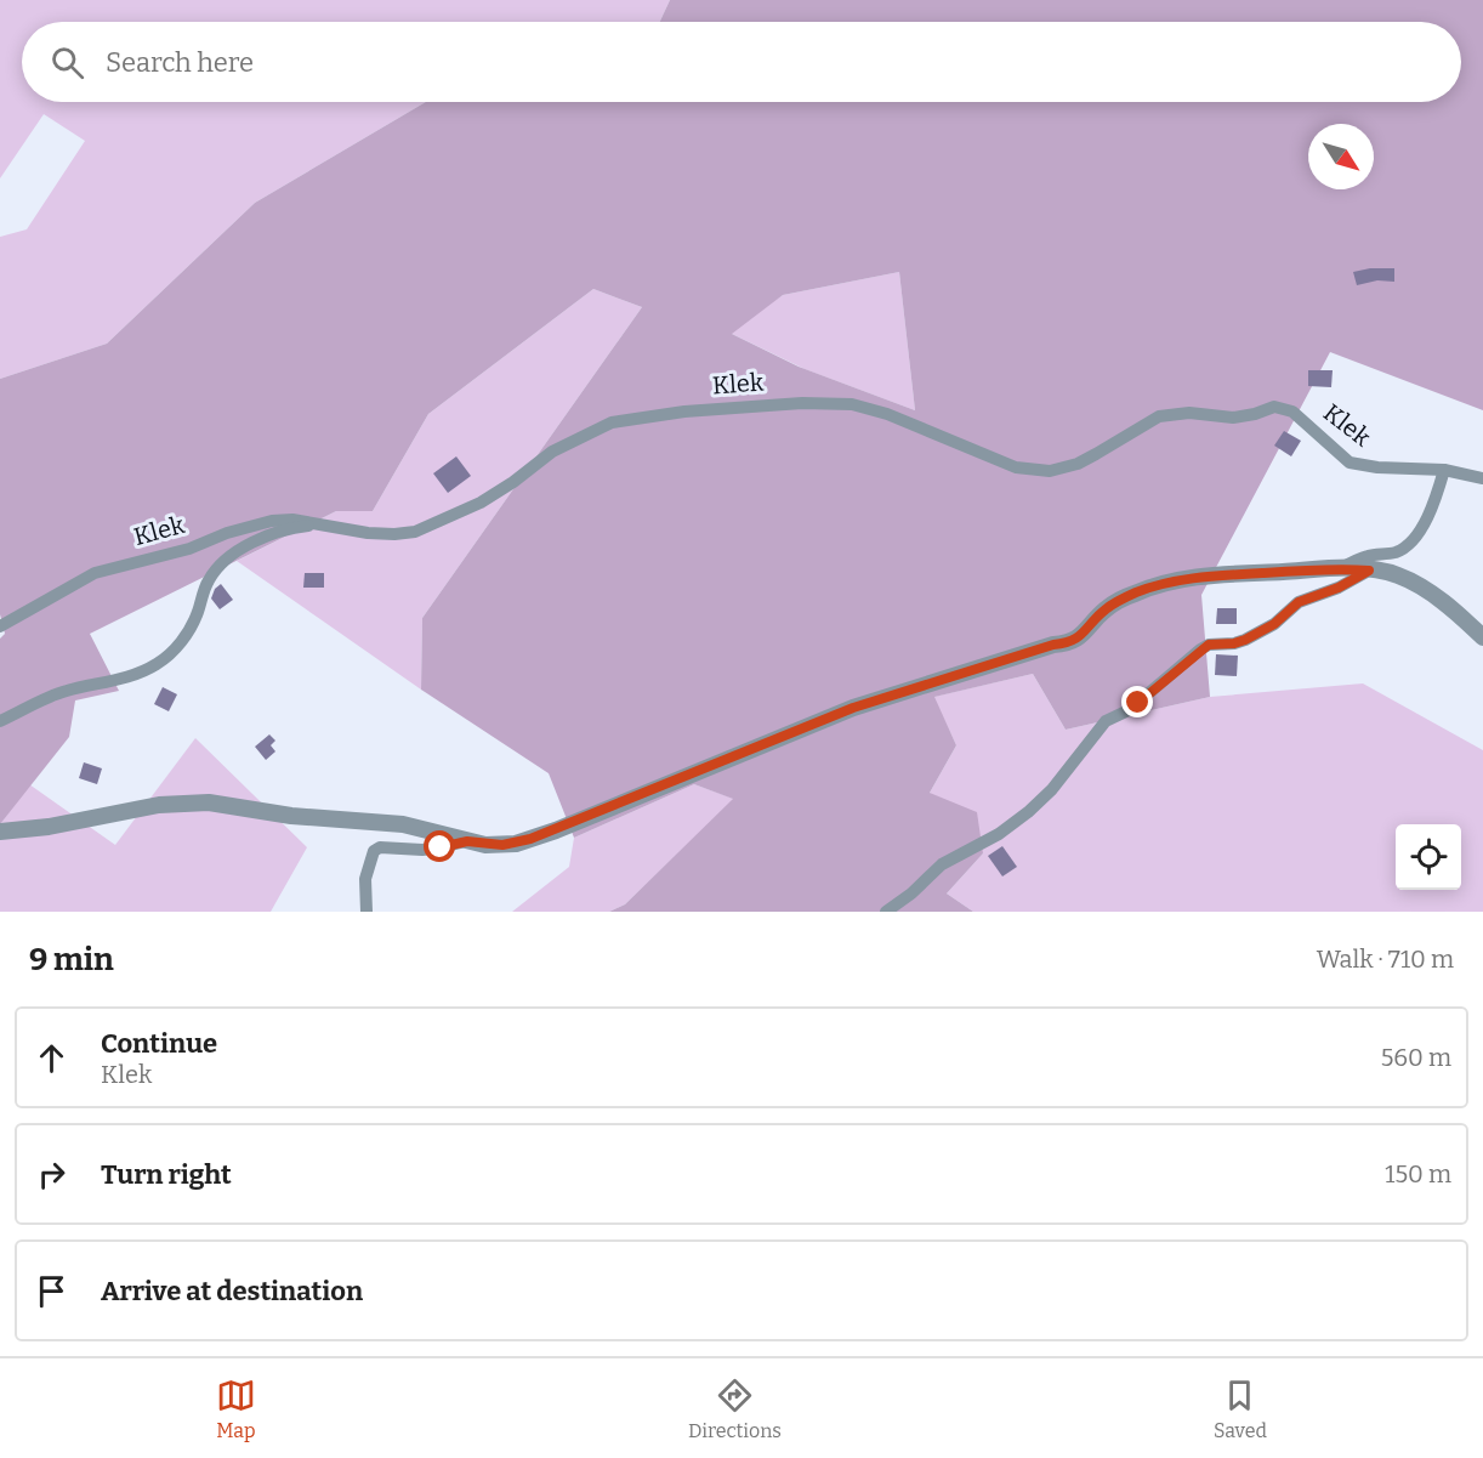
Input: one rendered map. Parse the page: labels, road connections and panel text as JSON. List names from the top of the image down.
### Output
{
  "streets": {
    "street": ["Klek"]
  },
  "north": "bottom right",
  "page": {
    "search": "Search here",
    "heading": ["9 min", "Walk · 710 m"],
    "list": [
      ["Continue", "Klek", "560 m"],
      ["Turn right", "150 m"],
      "Arrive at destination"
    ],
    "nav": ["Map", "Directions", "Saved"]
  }
}
